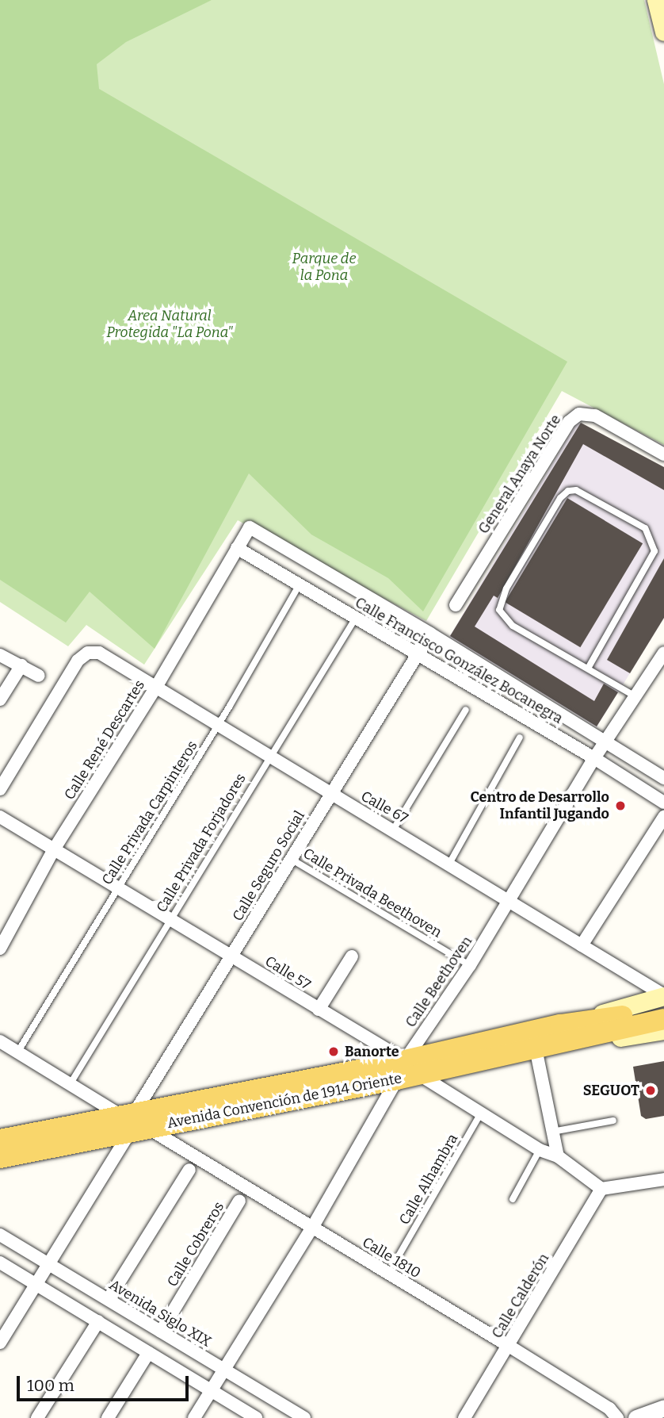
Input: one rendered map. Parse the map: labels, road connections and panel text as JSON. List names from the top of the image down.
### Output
{
  "streets": {
    "main road": ["Avenida Convención de 1914 Oriente"],
    "street": [
      "General Anaya Norte",
      "Calle Francisco González Bocanegra",
      "Calle René Descartes",
      "Calle 67",
      "Calle Seguro Social",
      "Calle 57",
      "Calle Beethoven",
      "Calle Cobreros",
      "Calle 1810",
      "Calle Calderón",
      "Avenida Siglo XIX"
    ],
    "lane": [
      "Calle Privada Carpinteros",
      "Calle Privada Forjadores",
      "Calle Privada Beethoven",
      "Calle Alhambra"
    ]
  },
  "crossings": [
    ["Calle Francisco González Bocanegra", "Calle René Descartes"],
    ["Calle Francisco González Bocanegra", "Calle Privada Carpinteros"],
    ["Calle Francisco González Bocanegra", "Calle Privada Forjadores"],
    ["Calle Francisco González Bocanegra", "Calle Seguro Social"],
    ["Calle Francisco González Bocanegra", "Calle Beethoven"],
    ["Calle René Descartes", "Calle 67"],
    ["Calle René Descartes", "Calle 57"],
    ["Calle 67", "Calle Privada Carpinteros"],
    ["Calle 67", "Calle Privada Forjadores"],
    ["Calle 67", "Calle Seguro Social"],
    ["Calle 67", "Calle Beethoven"],
    ["Calle 67", "Avenida Convención de 1914 Oriente"],
    ["Calle Privada Carpinteros", "Calle 57"],
    ["Calle Privada Carpinteros", "Calle 1810"],
    ["Calle Privada Forjadores", "Calle 57"],
    ["Calle Privada Forjadores", "Calle 1810"],
    ["Calle Seguro Social", "Calle Privada Beethoven"],
    ["Calle Seguro Social", "Calle 57"],
    ["Calle Seguro Social", "Avenida Convención de 1914 Oriente"],
    ["Calle Seguro Social", "Calle 1810"],
    ["Calle Seguro Social", "Avenida Siglo XIX"],
    ["Calle Privada Beethoven", "Calle Beethoven"],
    ["Calle 57", "Calle Beethoven"],
    ["Calle 57", "Avenida Convención de 1914 Oriente"],
    ["Calle 57", "Calle Alhambra"],
    ["Calle 57", "Calle Calderón"],
    ["Calle Beethoven", "Avenida Convención de 1914 Oriente"],
    ["Calle Beethoven", "Calle 1810"],
    ["Calle Beethoven", "Avenida Siglo XIX"],
    ["Avenida Convención de 1914 Oriente", "Calle 1810"],
    ["Calle Cobreros", "Avenida Siglo XIX"],
    ["Calle 1810", "Calle Calderón"]
  ],
  "parks": ["Parque de la Pona", "Area Natural Protegida \"La Pona\""],
  "places": ["Centro de Desarrollo Infantil Jugando", "Banorte", "SEGUOT"],
  "scale_bar": "100 m"
}
